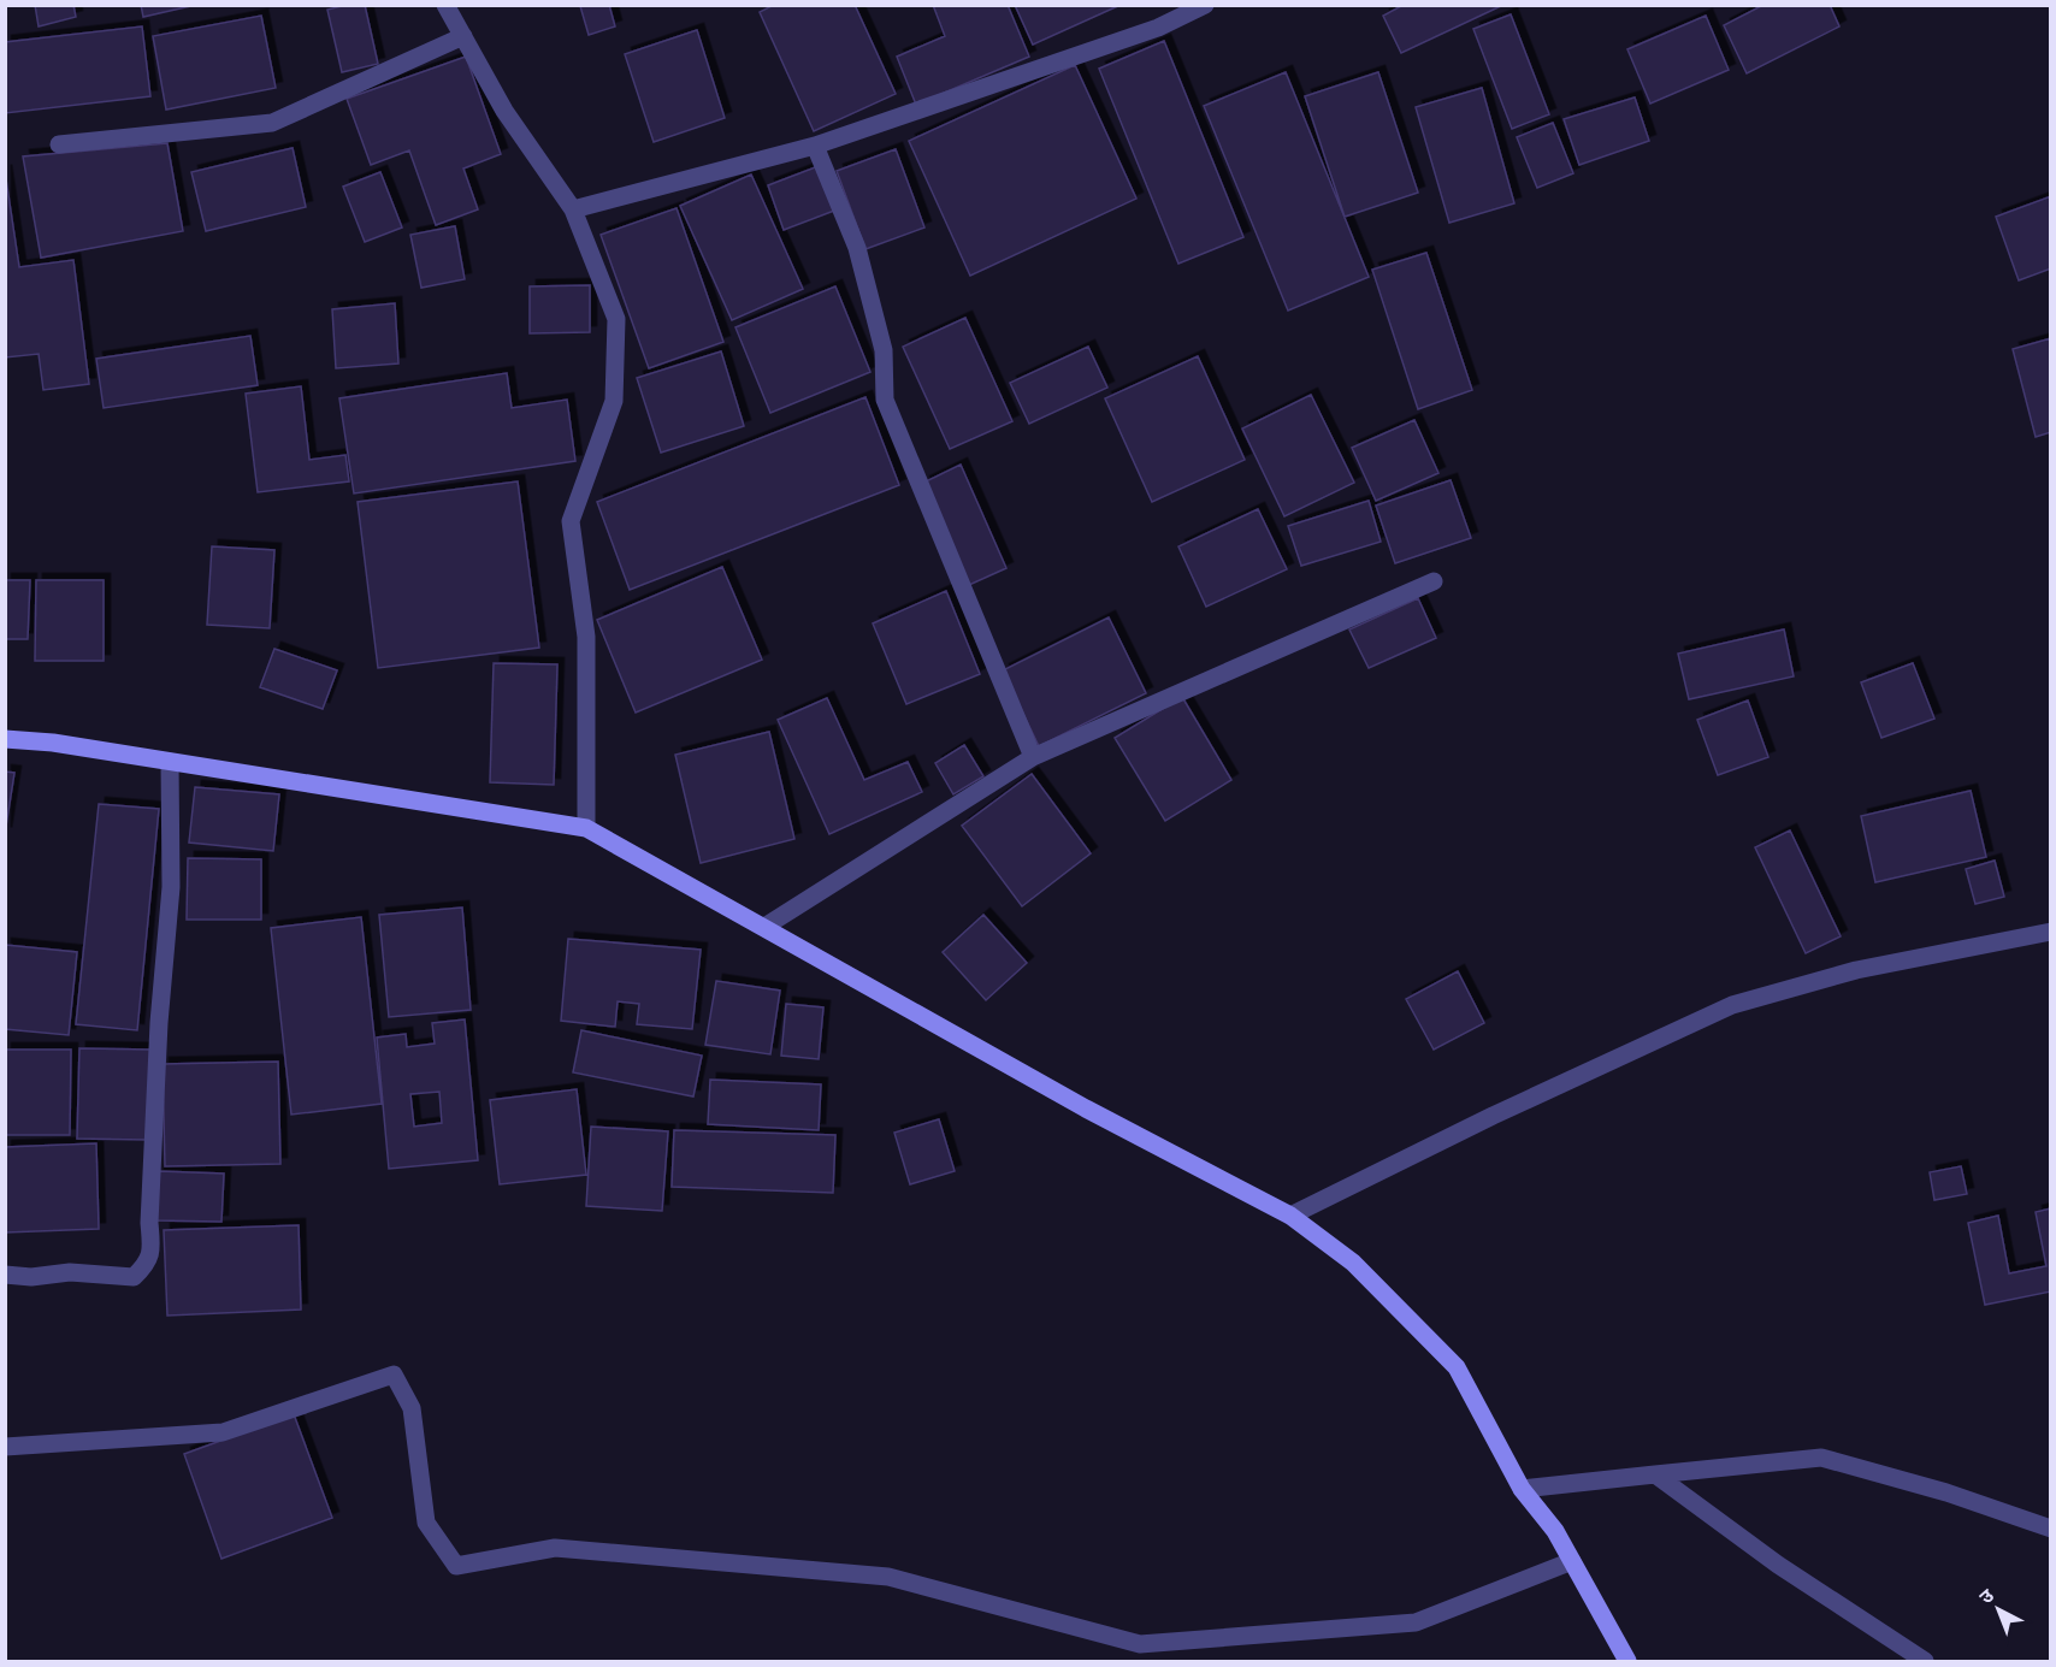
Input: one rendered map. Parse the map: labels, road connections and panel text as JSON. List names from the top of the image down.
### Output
{
  "north": "top left"
}
